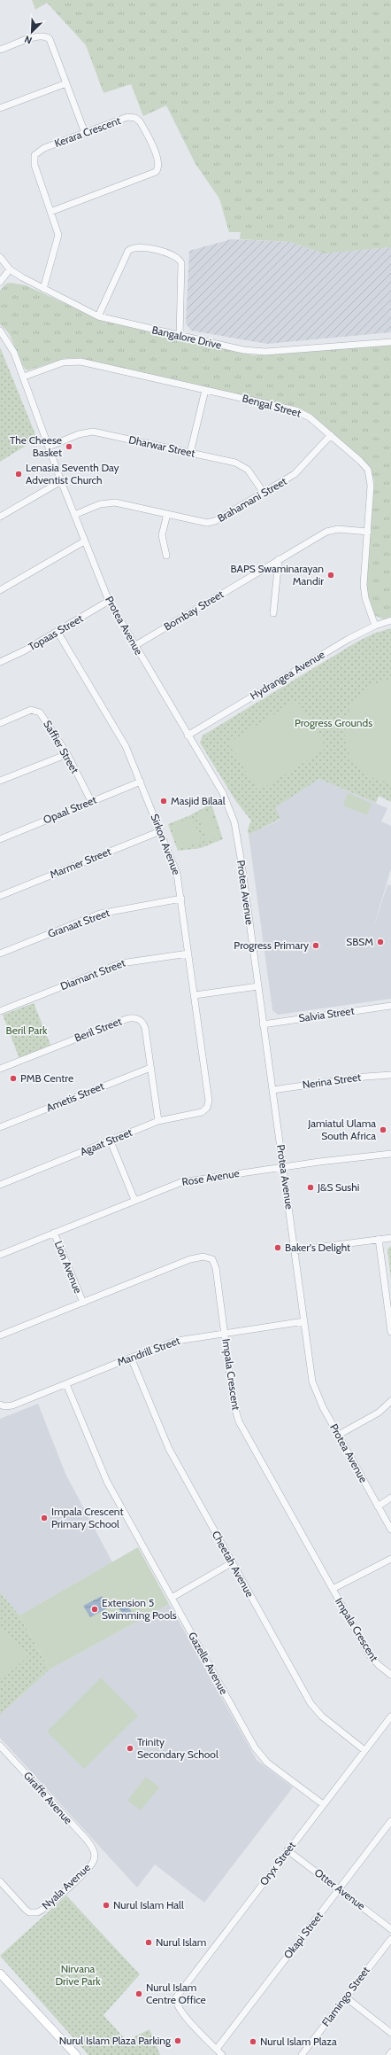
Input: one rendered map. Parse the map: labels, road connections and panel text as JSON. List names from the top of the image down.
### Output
{
  "streets": {
    "street": [
      "Kerara Crescent",
      "Bangalore Drive",
      "Bengal Street",
      "Dharwar Street",
      "Brahamani Street",
      "Bombay Street",
      "Protea Avenue",
      "Topaas Street",
      "Hydrangea Avenue",
      "Saffier Street",
      "Opaal Street",
      "Sirkon Avenue",
      "Marmer Street",
      "Granaat Street",
      "Diamant Street",
      "Salvia Street",
      "Beril Street",
      "Nerina Street",
      "Ametis Street",
      "Agaat Street",
      "Rose Avenue",
      "Lion Avenue",
      "Mandrill Street",
      "Impala Crescent",
      "Cheetah Avenue",
      "Gazelle Avenue",
      "Giraffe Avenue",
      "Oryx Street",
      "Nyala Avenue",
      "Otter Avenue",
      "Okapi Street",
      "Flamingo Street"
    ]
  },
  "crossings": [
    ["Bengal Street", "Brahamani Street"],
    ["Bengal Street", "Bombay Street"],
    ["Bengal Street", "Protea Avenue"],
    ["Bengal Street", "Hydrangea Avenue"],
    ["Dharwar Street", "Brahamani Street"],
    ["Dharwar Street", "Protea Avenue"],
    ["Brahamani Street", "Protea Avenue"],
    ["Bombay Street", "Protea Avenue"],
    ["Protea Avenue", "Topaas Street"],
    ["Protea Avenue", "Hydrangea Avenue"],
    ["Protea Avenue", "Salvia Street"],
    ["Protea Avenue", "Nerina Street"],
    ["Protea Avenue", "Rose Avenue"],
    ["Protea Avenue", "Mandrill Street"],
    ["Topaas Street", "Sirkon Avenue"],
    ["Saffier Street", "Opaal Street"],
    ["Opaal Street", "Sirkon Avenue"],
    ["Sirkon Avenue", "Marmer Street"],
    ["Sirkon Avenue", "Granaat Street"],
    ["Sirkon Avenue", "Diamant Street"],
    ["Sirkon Avenue", "Agaat Street"],
    ["Beril Street", "Ametis Street"],
    ["Beril Street", "Agaat Street"],
    ["Rose Avenue", "Lion Avenue"],
    ["Lion Avenue", "Impala Crescent"],
    ["Mandrill Street", "Impala Crescent"],
    ["Mandrill Street", "Cheetah Avenue"],
    ["Mandrill Street", "Gazelle Avenue"],
    ["Cheetah Avenue", "Oryx Street"],
    ["Gazelle Avenue", "Oryx Street"],
    ["Giraffe Avenue", "Nyala Avenue"],
    ["Oryx Street", "Otter Avenue"],
    ["Oryx Street", "Okapi Street"],
    ["Otter Avenue", "Okapi Street"]
  ],
  "parks": ["Progress Grounds", "Beril Park", "Nirvana Drive Park"],
  "places": [
    "The Cheese Basket",
    "Lenasia Seventh Day Adventist Church",
    "BAPS Swaminarayan Mandir",
    "Masjid Bilaal",
    "SBSM",
    "Progress Primary",
    "PMB Centre",
    "Jamiatul Ulama South Africa",
    "J&S Sushi",
    "Baker's Delight",
    "Impala Crescent Primary School",
    "Extension 5 Swimming Pools",
    "Trinity Secondary School",
    "Nurul Islam Hall",
    "Nurul Islam",
    "Nurul Islam Centre Office",
    "Nurul Islam Plaza Parking",
    "Nurul Islam Plaza"
  ],
  "north": "bottom left"
}
